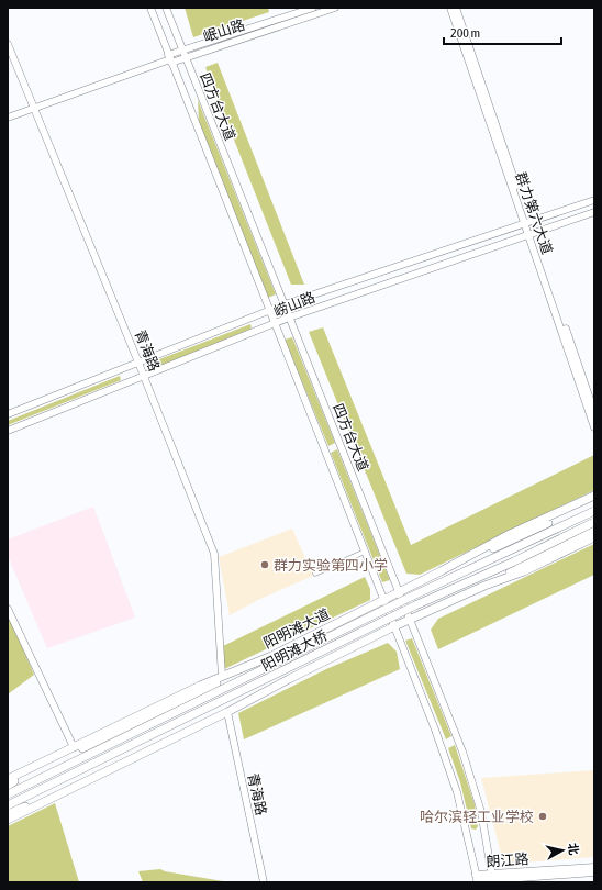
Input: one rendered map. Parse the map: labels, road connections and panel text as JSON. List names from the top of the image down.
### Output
{
  "streets": {
    "highway": ["阳明滩大道", "阳明滩大桥"],
    "main road": [
      "岷山路",
      "四方台大道",
      "群力第六大道",
      "崂山路",
      "青海路",
      "朗江路"
    ]
  },
  "crossings": [
    ["岷山路", "四方台大道"],
    ["岷山路", "青海路"],
    ["四方台大道", "崂山路"],
    ["四方台大道", "阳明滩大道"],
    ["四方台大道", "朗江路"],
    ["群力第六大道", "崂山路"],
    ["崂山路", "青海路"],
    ["青海路", "阳明滩大道"]
  ],
  "places": ["群力实验第四小学", "哈尔滨轻工业学校"],
  "scale_bar": "200 m",
  "north": "right"
}
